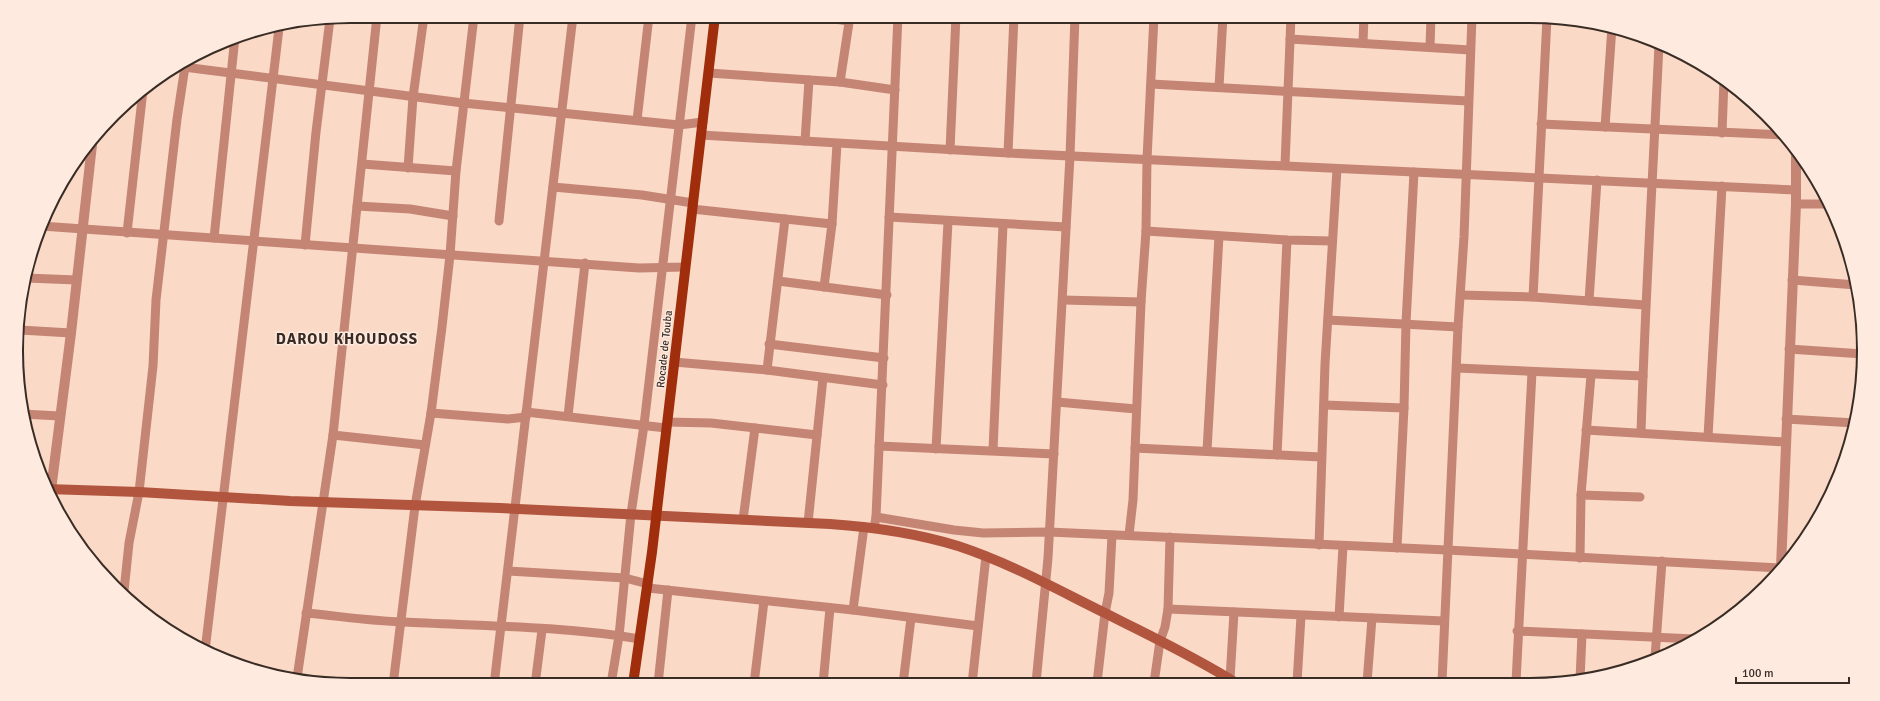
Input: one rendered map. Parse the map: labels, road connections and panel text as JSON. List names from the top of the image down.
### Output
{
  "streets": {
    "main road": ["Rocade de Touba"]
  },
  "districts": ["DAROU KHOUDOSS"],
  "scale_bar": "100 m"
}
